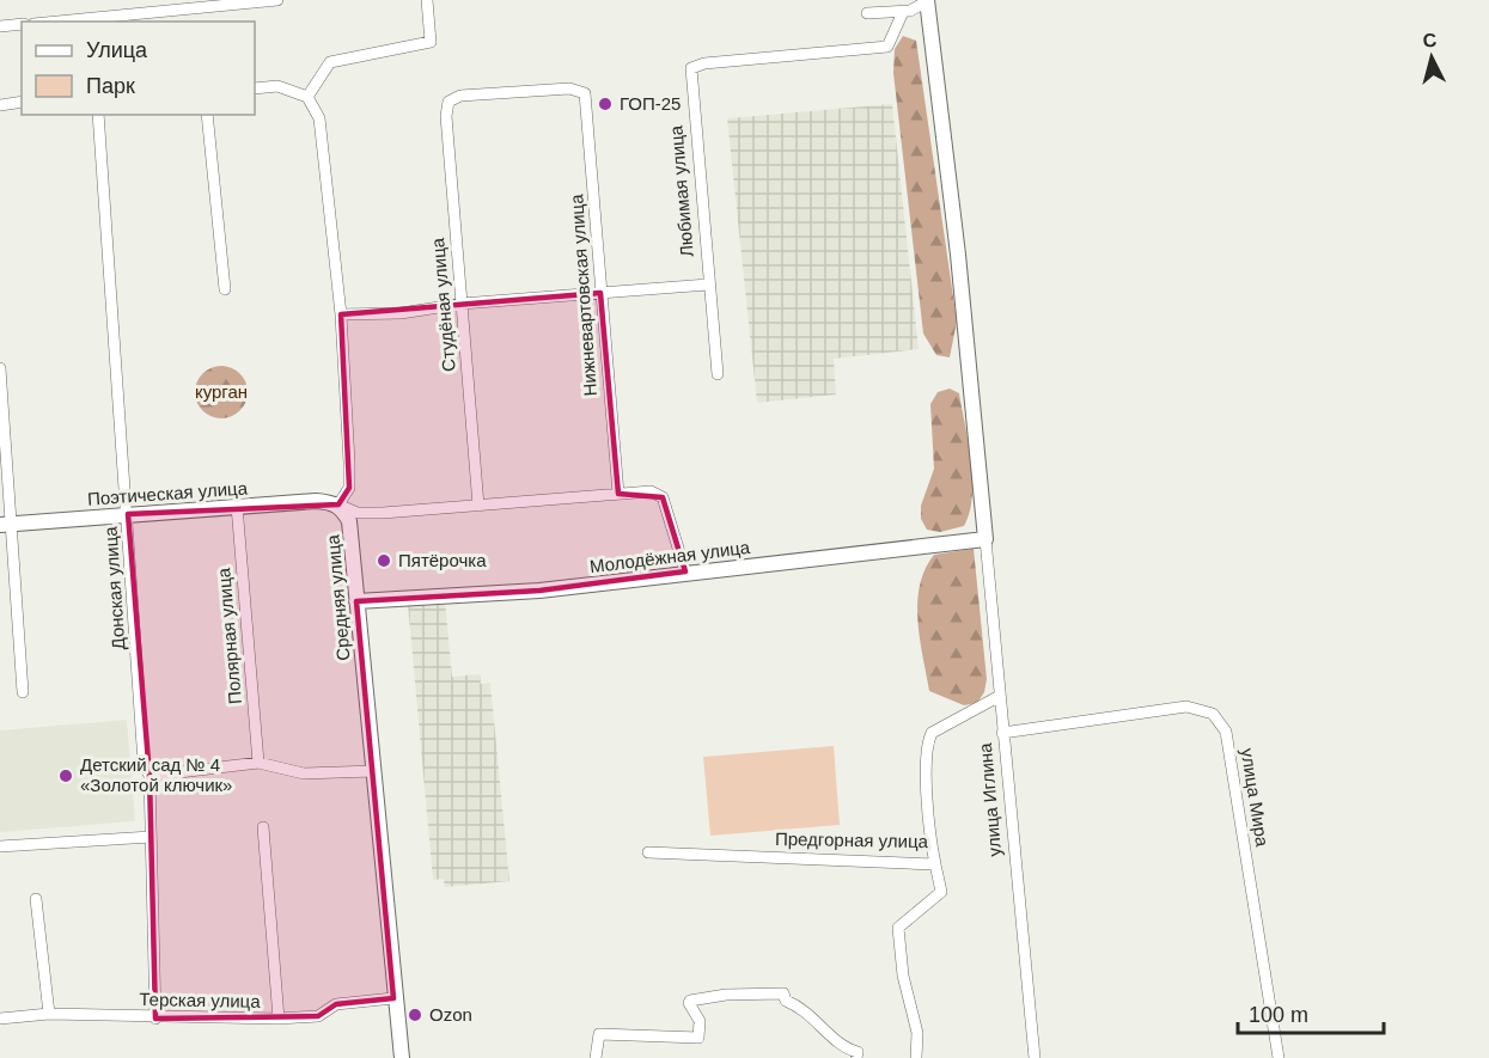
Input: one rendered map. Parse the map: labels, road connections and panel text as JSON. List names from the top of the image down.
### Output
{
  "streets": {
    "street": [
      "Любимая улица",
      "Нижневартовская улица",
      "Студёная улица",
      "Поэтическая улица",
      "Молодёжная улица",
      "Донская улица",
      "Средняя улица",
      "Полярная улица",
      "улица Мира",
      "улица Иглина",
      "Предгорная улица",
      "Терская улица"
    ]
  },
  "crossings": [
    ["Нижневартовская улица", "Студёная улица"],
    ["Поэтическая улица", "Донская улица"],
    ["Поэтическая улица", "Средняя улица"],
    ["Поэтическая улица", "Полярная улица"],
    ["Молодёжная улица", "Средняя улица"],
    ["Молодёжная улица", "улица Иглина"],
    ["Донская улица", "Терская улица"],
    ["Средняя улица", "Терская улица"],
    ["улица Мира", "улица Иглина"],
    ["улица Иглина", "Предгорная улица"]
  ],
  "parks": ["курган"],
  "places": [
    "ГОП-25",
    "Пятёрочка",
    "Детский сад № 4 «Золотой ключик»",
    "Ozon"
  ],
  "legend": ["Улица", "Парк"],
  "scale_bar": "100 m",
  "north": "top"
}
